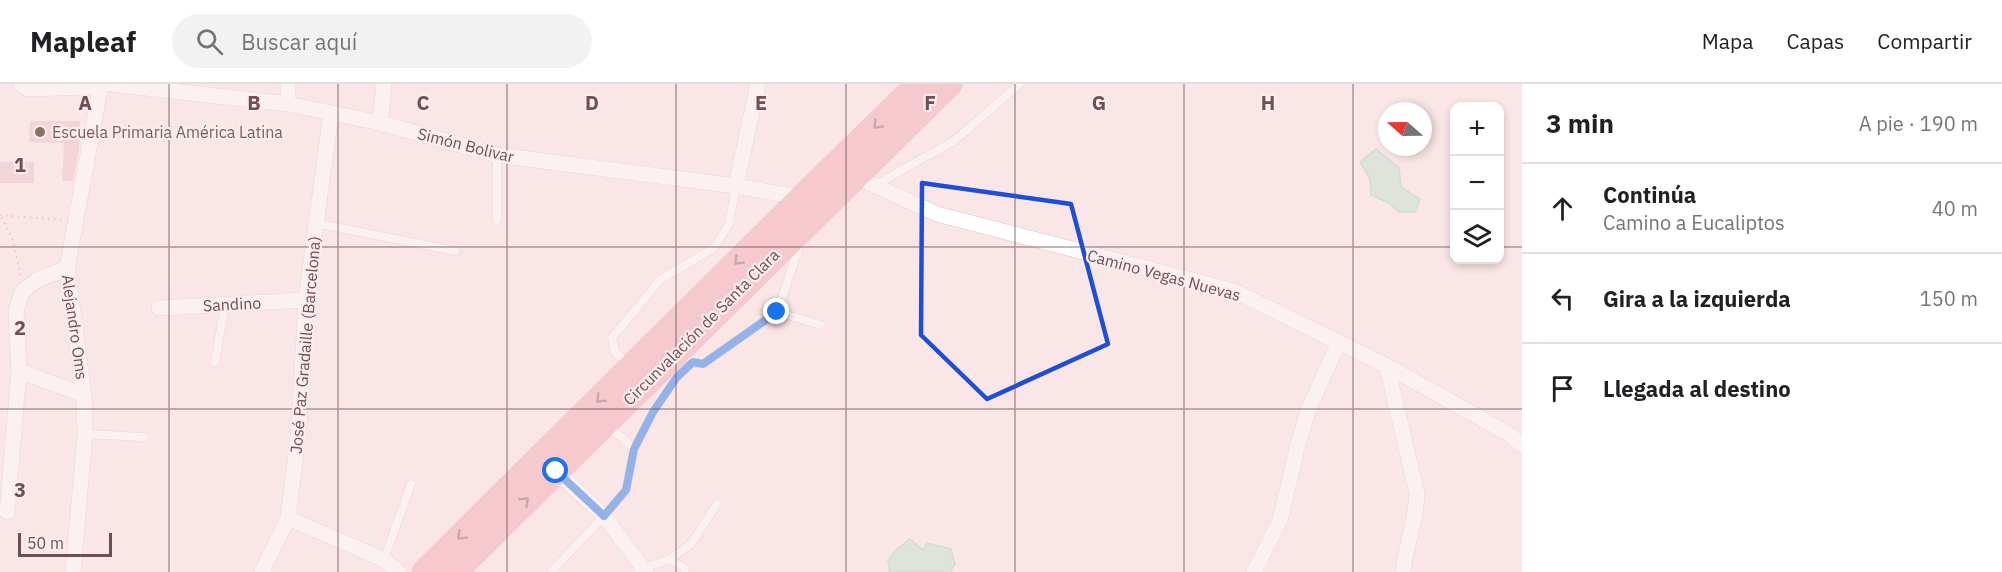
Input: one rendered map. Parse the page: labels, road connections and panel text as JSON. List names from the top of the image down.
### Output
{
  "streets": {
    "highway": ["Circunvalación de Santa Clara"],
    "street": [
      "Simón Bolivar",
      "Camino Vegas Nuevas",
      "Sandino",
      "Alejandro Oms",
      "José Paz Gradaille (Barcelona)"
    ]
  },
  "crossings": [
    ["Simón Bolivar", "Circunvalación de Santa Clara"],
    ["Simón Bolivar", "José Paz Gradaille (Barcelona)"],
    ["Camino Vegas Nuevas", "Circunvalación de Santa Clara"],
    ["Sandino", "José Paz Gradaille (Barcelona)"]
  ],
  "places": ["Escuela Primaria América Latina"],
  "scale_bar": "50 m",
  "north": "left",
  "page": {
    "header": "Mapleaf",
    "search": "Buscar aquí",
    "nav": ["Mapa", "Capas", "Compartir"],
    "heading": ["3 min", "A pie · 190 m"],
    "map_buttons": ["+", "−"],
    "list": [
      ["Continúa", "Camino a Eucaliptos", "40 m"],
      ["Gira a la izquierda", "150 m"],
      "Llegada al destino"
    ],
    "scale": "50 m"
  },
  "grid": {
    "columns": [
      "A",
      "B",
      "C",
      "D",
      "E",
      "F",
      "G",
      "H"
    ],
    "rows": ["1", "2", "3"]
  }
}
